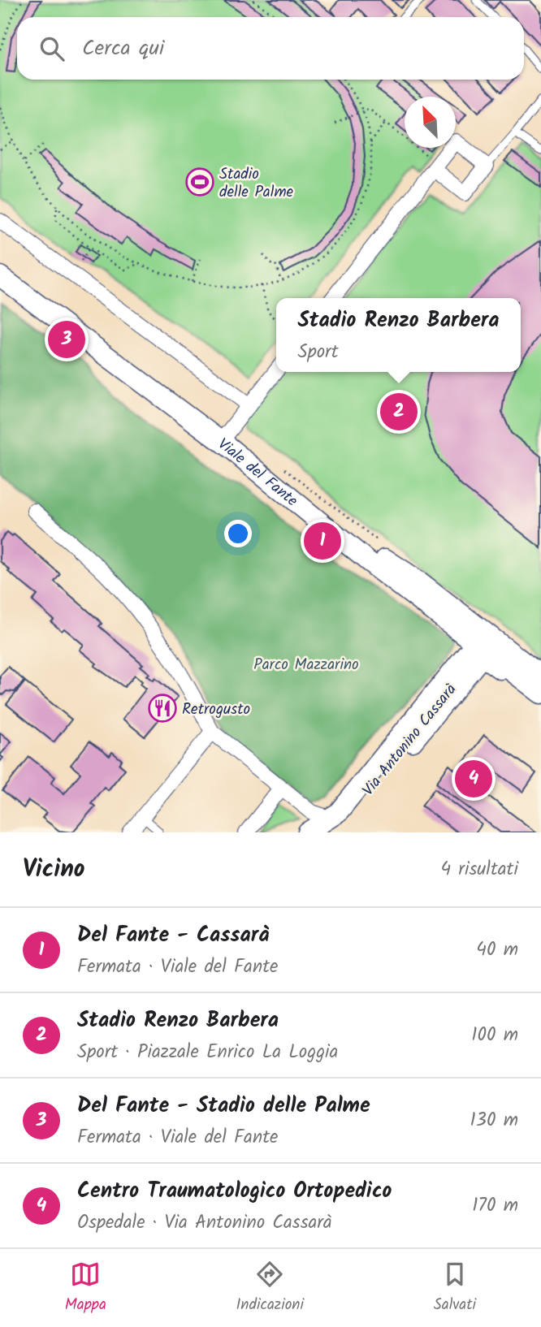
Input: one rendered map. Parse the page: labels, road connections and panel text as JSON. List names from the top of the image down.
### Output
{
  "streets": {
    "street": ["Viale del Fante", "Via Antonino Cassarà"]
  },
  "parks": ["Parco Mazzarino"],
  "places": {
    "sports": ["Stadio delle Palme"],
    "restaurant": ["Retrogusto"]
  },
  "north": "top left",
  "page": {
    "search": "Cerca qui",
    "popup": ["Stadio Renzo Barbera", "Sport"],
    "pins": [
      "3",
      "2",
      "1",
      "4"
    ],
    "heading": ["Vicino", "4 risultati"],
    "list": [
      {
        "mark": "1",
        "name": "Del Fante - Cassarà",
        "note": "Fermata · Viale del Fante",
        "value": "40 m"
      },
      {
        "mark": "2",
        "name": "Stadio Renzo Barbera",
        "note": "Sport · Piazzale Enrico La Loggia",
        "value": "100 m"
      },
      {
        "mark": "3",
        "name": "Del Fante - Stadio delle Palme",
        "note": "Fermata · Viale del Fante",
        "value": "130 m"
      },
      {
        "mark": "4",
        "name": "Centro Traumatologico Ortopedico",
        "note": "Ospedale · Via Antonino Cassarà",
        "value": "170 m"
      }
    ],
    "nav": ["Mappa", "Indicazioni", "Salvati"]
  }
}
